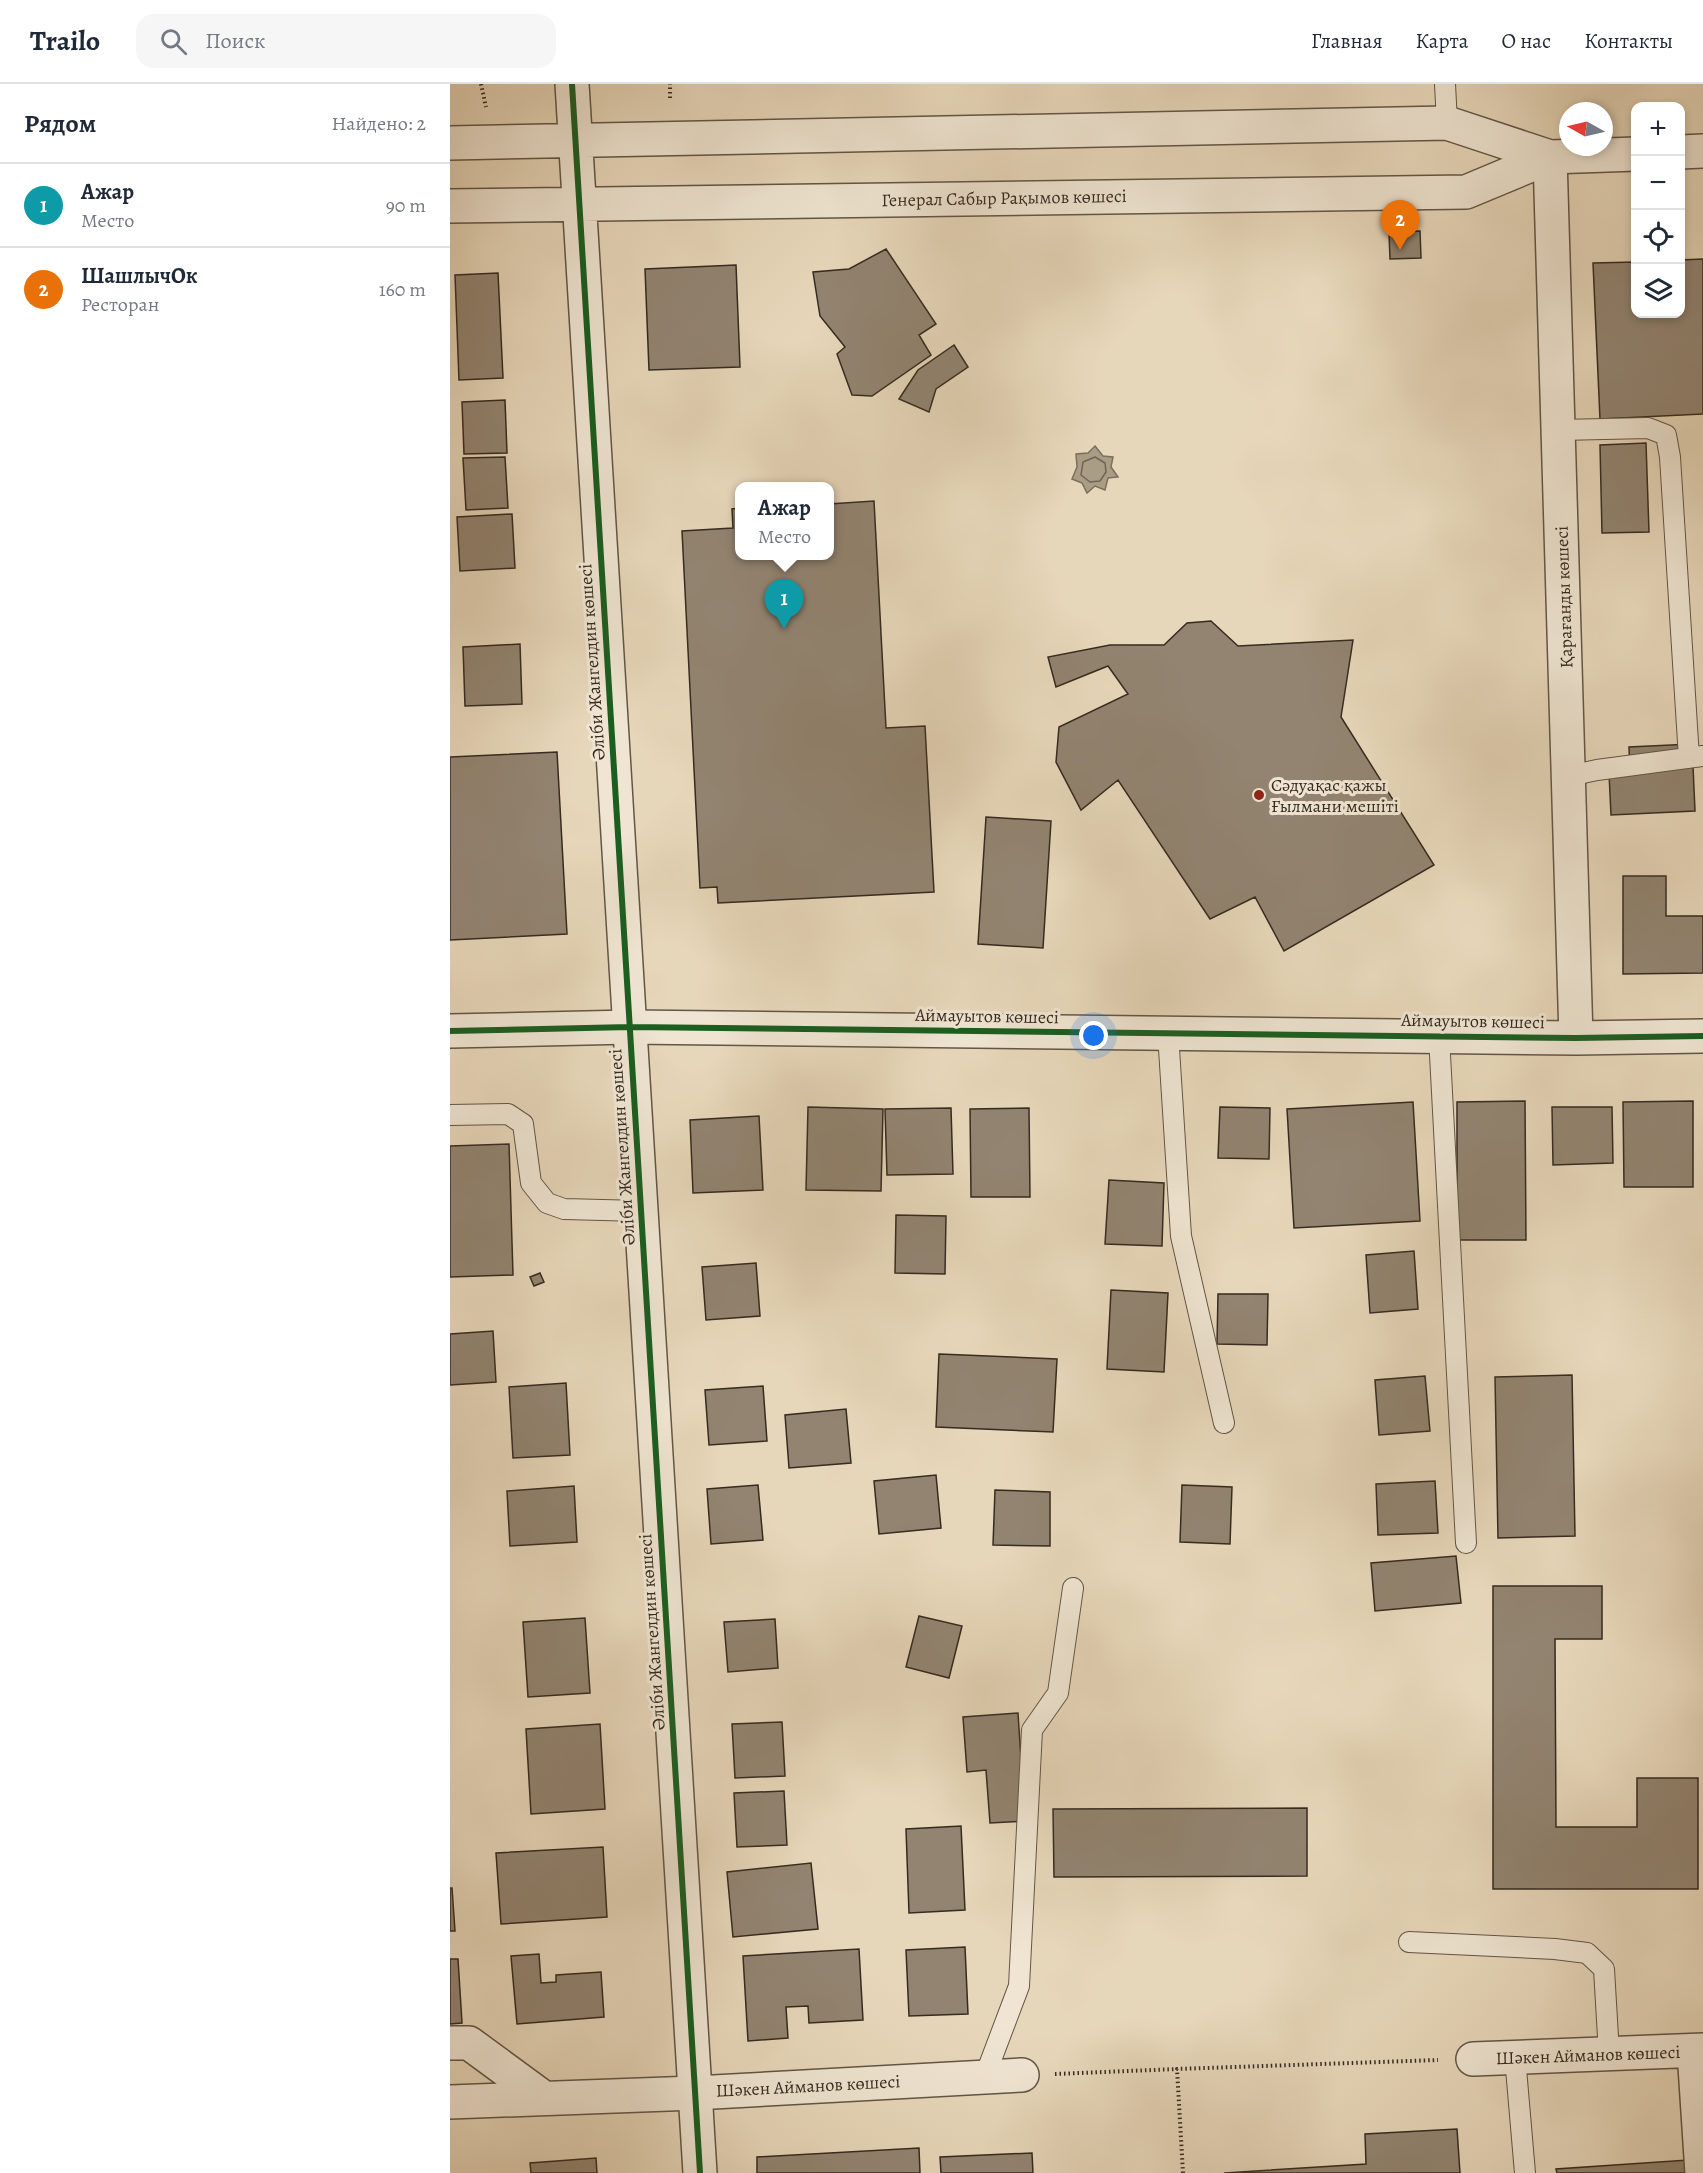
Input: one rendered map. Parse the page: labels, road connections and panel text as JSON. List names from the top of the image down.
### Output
{
  "streets": {
    "street": [
      "Генерал Сабыр Рақымов көшесі",
      "Қарағанды көшесі",
      "Әліби Жангелдин көшесі",
      "Аймауытов көшесі",
      "Шәкен Айманов көшесі"
    ]
  },
  "crossings": [
    ["Генерал Сабыр Рақымов көшесі", "Қарағанды көшесі"],
    ["Генерал Сабыр Рақымов көшесі", "Әліби Жангелдин көшесі"],
    ["Қарағанды көшесі", "Аймауытов көшесі"],
    ["Әліби Жангелдин көшесі", "Аймауытов көшесі"],
    ["Әліби Жангелдин көшесі", "Шәкен Айманов көшесі"]
  ],
  "places": ["Сәдуақас қажы Ғылмани мешіті"],
  "north": "left",
  "page": {
    "header": "Trailo",
    "search": "Поиск",
    "nav": [
      "Главная",
      "Карта",
      "О нас",
      "Контакты"
    ],
    "heading": ["Рядом", "Найдено: 2"],
    "map_buttons": ["+", "−"],
    "list": [
      {
        "mark": "1",
        "name": "Ажар",
        "note": "Место",
        "value": "90 m"
      },
      {
        "mark": "2",
        "name": "ШашлычОк",
        "note": "Ресторан",
        "value": "160 m"
      }
    ],
    "pins": ["2", "1"],
    "popup": ["Ажар", "Место"]
  }
}
